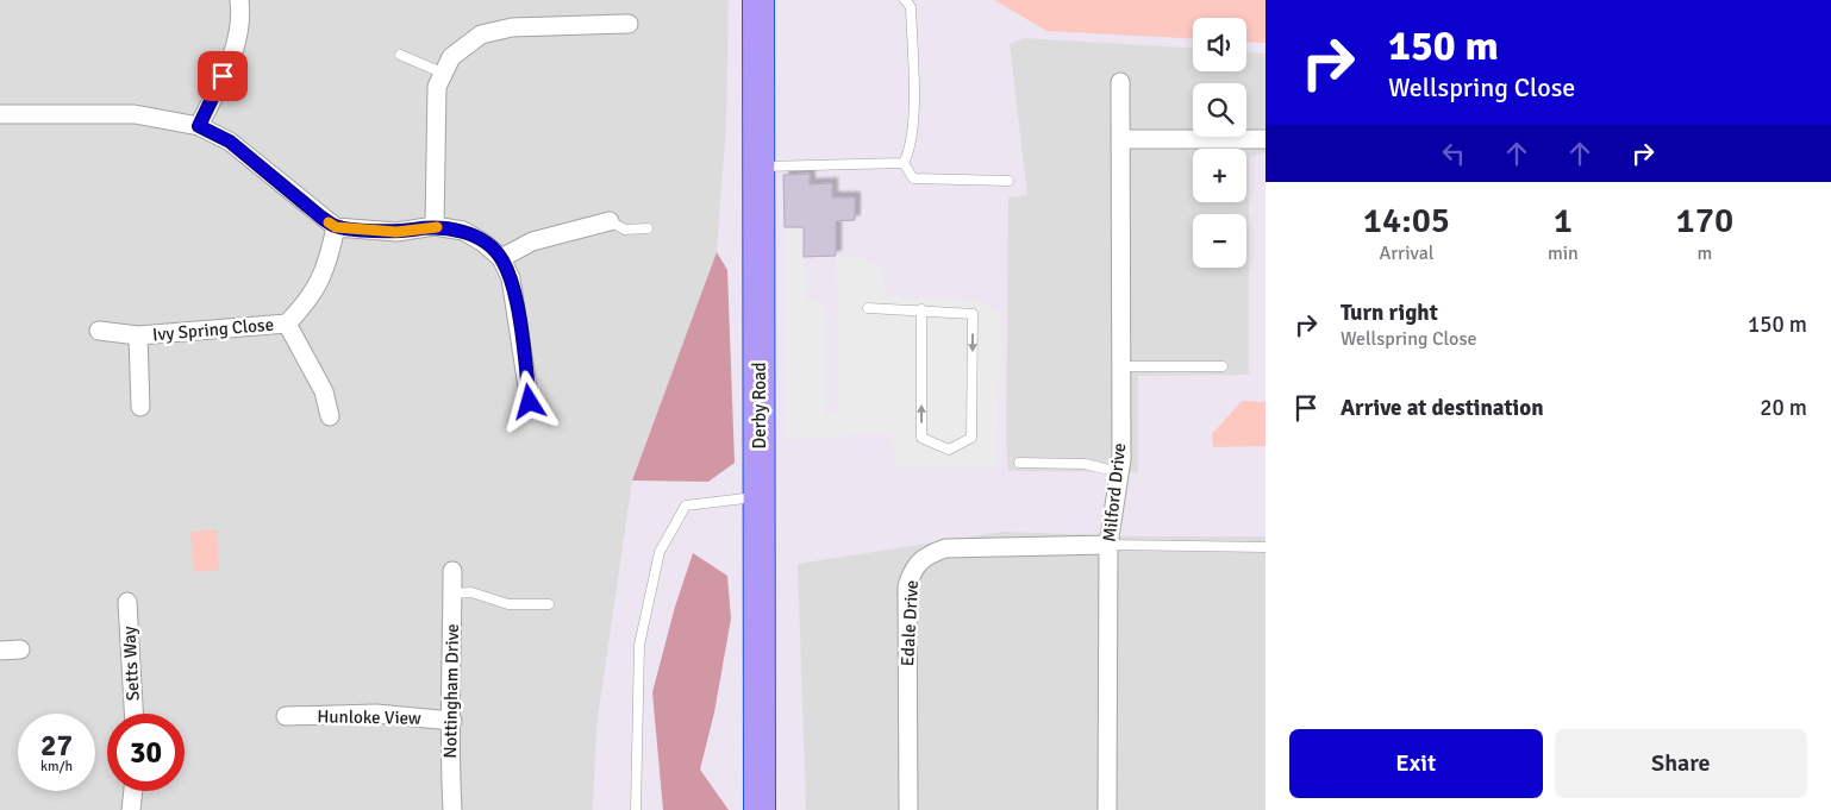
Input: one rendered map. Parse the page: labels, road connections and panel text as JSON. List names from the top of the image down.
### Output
{
  "streets": {
    "highway": ["Derby Road"],
    "street": [
      "Ivy Spring Close",
      "Milford Drive",
      "Edale Drive",
      "Setts Way",
      "Nottingham Drive",
      "Hunloke View"
    ]
  },
  "crossings": [
    ["Milford Drive", "Edale Drive"],
    ["Nottingham Drive", "Hunloke View"]
  ],
  "page": {
    "turn": ["150 m", "Wellspring Close"],
    "map_buttons": ["+", "−"],
    "eta": [
      "14:05",
      "Arrival",
      "1",
      "min",
      "170",
      "m"
    ],
    "list": [
      {
        "name": "Turn right",
        "note": "Wellspring Close",
        "value": "150 m"
      },
      {
        "name": "Arrive at destination",
        "value": "20 m"
      }
    ],
    "speed": "27 km/h",
    "limit": "30",
    "buttons": ["Exit", "Share"]
  }
}
